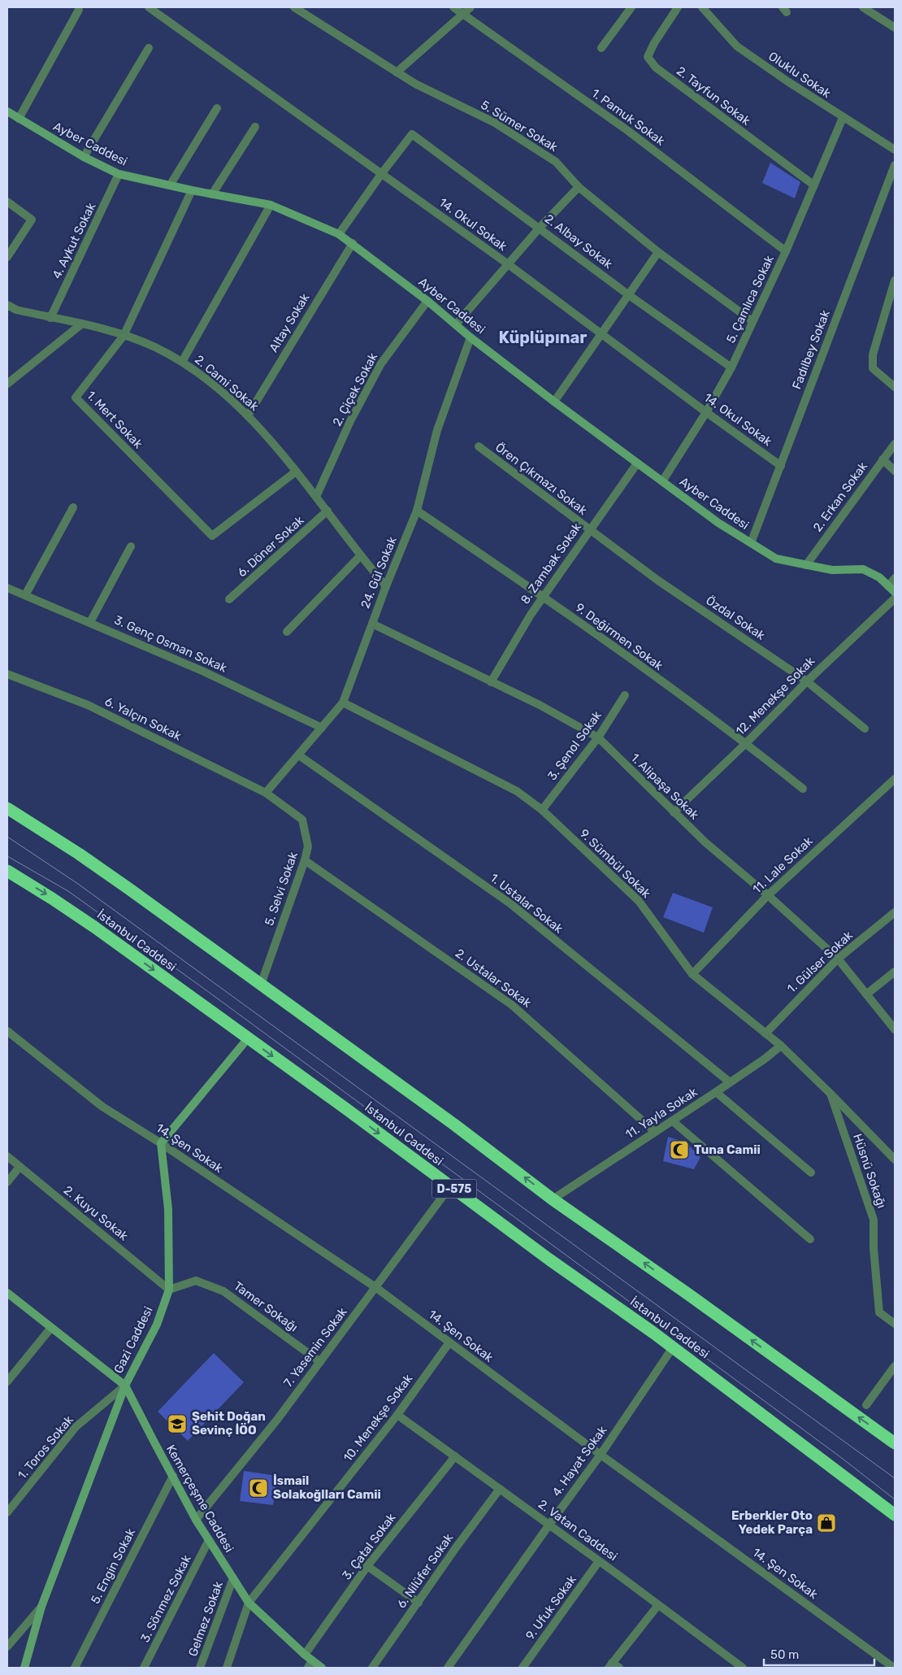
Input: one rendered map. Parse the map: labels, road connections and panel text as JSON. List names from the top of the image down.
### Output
{
  "streets": {
    "highway": ["İstanbul Caddesi", "D-575"],
    "main road": ["Ayber Caddesi", "Gazi Caddesi", "Kemerçeşme Caddesi"],
    "street": [
      "Oluklu Sokak",
      "2. Tayfun Sokak",
      "1. Pamuk Sokak",
      "5. Sümer Sokak",
      "14. Okul Sokak",
      "4. Aykut Sokak",
      "2. Albay Sokak",
      "5. Çamlıca Sokak",
      "Altay Sokak",
      "Fadılbey Sokak",
      "2. Cami Sokak",
      "2. Çiçek Sokak",
      "1. Mert Sokak",
      "Ören Çıkmazı Sokak",
      "2. Erkan Sokak",
      "6. Döner Sokak",
      "8. Zambak Sokak",
      "24. Gül Sokak",
      "Özdal Sokak",
      "9. Değirmen Sokak",
      "3. Genç Osman Sokak",
      "12. Menekşe Sokak",
      "6. Yalçın Sokak",
      "3. Şenol Sokak",
      "1. Alipaşa Sokak",
      "9. Sümbül Sokak",
      "11. Lale Sokak",
      "5. Selvi Sokak",
      "1. Ustalar Sokak",
      "1. Gülser Sokak",
      "2. Ustalar Sokak",
      "11. Yayla Sokak",
      "14. Şen Sokak",
      "Hüsnü Sokağı",
      "2. Kuyu Sokak",
      "Tamer Sokağı",
      "7. Yasemin Sokak",
      "10. Menekşe Sokak",
      "1. Toros Sokak",
      "4. Hayat Sokak",
      "2. Vatan Caddesi",
      "3. Çatal Sokak",
      "5. Engin Sokak",
      "6. Nilüfer Sokak",
      "3. Sönmez Sokak",
      "9. Ufuk Sokak",
      "Gelmez Sokak"
    ]
  },
  "crossings": [
    ["Oluklu Sokak", "5. Çamlıca Sokak"],
    ["2. Tayfun Sokak", "5. Çamlıca Sokak"],
    ["1. Pamuk Sokak", "5. Çamlıca Sokak"],
    ["5. Sümer Sokak", "5. Çamlıca Sokak"],
    ["Ayber Caddesi", "4. Aykut Sokak"],
    ["Ayber Caddesi", "5. Çamlıca Sokak"],
    ["Ayber Caddesi", "Altay Sokak"],
    ["Ayber Caddesi", "Fadılbey Sokak"],
    ["Ayber Caddesi", "2. Çiçek Sokak"],
    ["Ayber Caddesi", "1. Mert Sokak"],
    ["Ayber Caddesi", "2. Erkan Sokak"],
    ["Ayber Caddesi", "8. Zambak Sokak"],
    ["Ayber Caddesi", "24. Gül Sokak"],
    ["14. Okul Sokak", "2. Albay Sokak"],
    ["14. Okul Sokak", "5. Çamlıca Sokak"],
    ["14. Okul Sokak", "Fadılbey Sokak"],
    ["4. Aykut Sokak", "2. Cami Sokak"],
    ["2. Albay Sokak", "5. Çamlıca Sokak"],
    ["Altay Sokak", "2. Cami Sokak"],
    ["2. Cami Sokak", "2. Çiçek Sokak"],
    ["2. Cami Sokak", "1. Mert Sokak"],
    ["2. Cami Sokak", "6. Döner Sokak"],
    ["2. Cami Sokak", "24. Gül Sokak"],
    ["Ören Çıkmazı Sokak", "8. Zambak Sokak"],
    ["Ören Çıkmazı Sokak", "Özdal Sokak"],
    ["8. Zambak Sokak", "Özdal Sokak"],
    ["8. Zambak Sokak", "9. Değirmen Sokak"],
    ["8. Zambak Sokak", "1. Alipaşa Sokak"],
    ["24. Gül Sokak", "9. Değirmen Sokak"],
    ["24. Gül Sokak", "3. Genç Osman Sokak"],
    ["24. Gül Sokak", "6. Yalçın Sokak"],
    ["24. Gül Sokak", "1. Alipaşa Sokak"],
    ["24. Gül Sokak", "9. Sümbül Sokak"],
    ["24. Gül Sokak", "5. Selvi Sokak"],
    ["24. Gül Sokak", "1. Ustalar Sokak"],
    ["Özdal Sokak", "12. Menekşe Sokak"],
    ["9. Değirmen Sokak", "12. Menekşe Sokak"],
    ["12. Menekşe Sokak", "1. Alipaşa Sokak"],
    ["6. Yalçın Sokak", "5. Selvi Sokak"],
    ["3. Şenol Sokak", "1. Alipaşa Sokak"],
    ["3. Şenol Sokak", "9. Sümbül Sokak"],
    ["1. Alipaşa Sokak", "11. Lale Sokak"],
    ["1. Alipaşa Sokak", "1. Gülser Sokak"],
    ["9. Sümbül Sokak", "11. Lale Sokak"],
    ["9. Sümbül Sokak", "1. Gülser Sokak"],
    ["9. Sümbül Sokak", "11. Yayla Sokak"],
    ["9. Sümbül Sokak", "Hüsnü Sokağı"],
    ["5. Selvi Sokak", "2. Ustalar Sokak"],
    ["1. Ustalar Sokak", "11. Yayla Sokak"],
    ["İstanbul Caddesi", "7. Yasemin Sokak"],
    ["İstanbul Caddesi", "4. Hayat Sokak"],
    ["2. Ustalar Sokak", "11. Yayla Sokak"],
    ["14. Şen Sokak", "Gazi Caddesi"],
    ["14. Şen Sokak", "7. Yasemin Sokak"],
    ["14. Şen Sokak", "10. Menekşe Sokak"],
    ["14. Şen Sokak", "4. Hayat Sokak"],
    ["2. Kuyu Sokak", "Tamer Sokağı"],
    ["2. Kuyu Sokak", "Gazi Caddesi"],
    ["Tamer Sokağı", "Gazi Caddesi"],
    ["Tamer Sokağı", "7. Yasemin Sokak"],
    ["Gazi Caddesi", "1. Toros Sokak"],
    ["Gazi Caddesi", "Kemerçeşme Caddesi"],
    ["7. Yasemin Sokak", "Kemerçeşme Caddesi"],
    ["10. Menekşe Sokak", "Kemerçeşme Caddesi"],
    ["10. Menekşe Sokak", "2. Vatan Caddesi"],
    ["1. Toros Sokak", "Kemerçeşme Caddesi"],
    ["4. Hayat Sokak", "2. Vatan Caddesi"],
    ["Kemerçeşme Caddesi", "3. Çatal Sokak"],
    ["Kemerçeşme Caddesi", "5. Engin Sokak"],
    ["Kemerçeşme Caddesi", "3. Sönmez Sokak"],
    ["Kemerçeşme Caddesi", "Gelmez Sokak"],
    ["2. Vatan Caddesi", "3. Çatal Sokak"],
    ["2. Vatan Caddesi", "6. Nilüfer Sokak"],
    ["2. Vatan Caddesi", "9. Ufuk Sokak"]
  ],
  "districts": ["Küplüpınar"],
  "places": {
    "mosque": ["Tuna Camii", "İsmail Solakoğlları Camii"],
    "school or university": ["Şehit Doğan Sevinç İÖO"],
    "shop": ["Erberkler Oto Yedek Parça"]
  },
  "scale_bar": "50 m"
}
